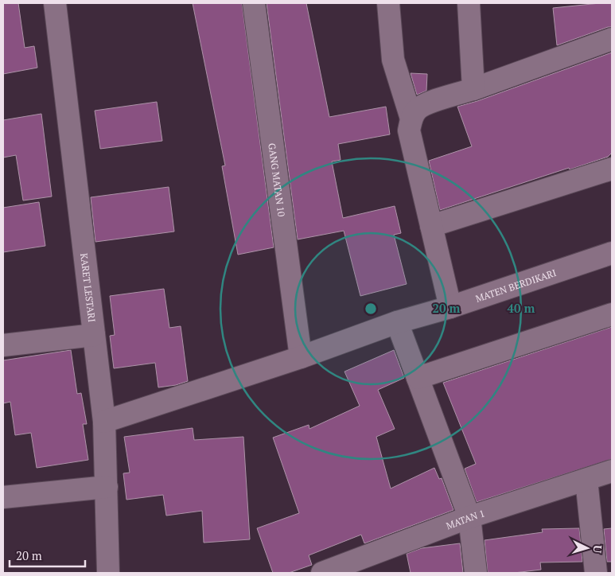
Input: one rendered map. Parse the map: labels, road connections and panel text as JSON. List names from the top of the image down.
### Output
{
  "streets": {
    "street": [
      "GANG MATAN 10",
      "MATEN BERDIKARI",
      "KARET LESTARI",
      "MATAN 1"
    ]
  },
  "crossings": [
    ["GANG MATAN 10", "MATEN BERDIKARI"],
    ["MATEN BERDIKARI", "KARET LESTARI"]
  ],
  "scale_bar": "20 m",
  "north": "right",
  "rings": ["20 m", "40 m"]
}
